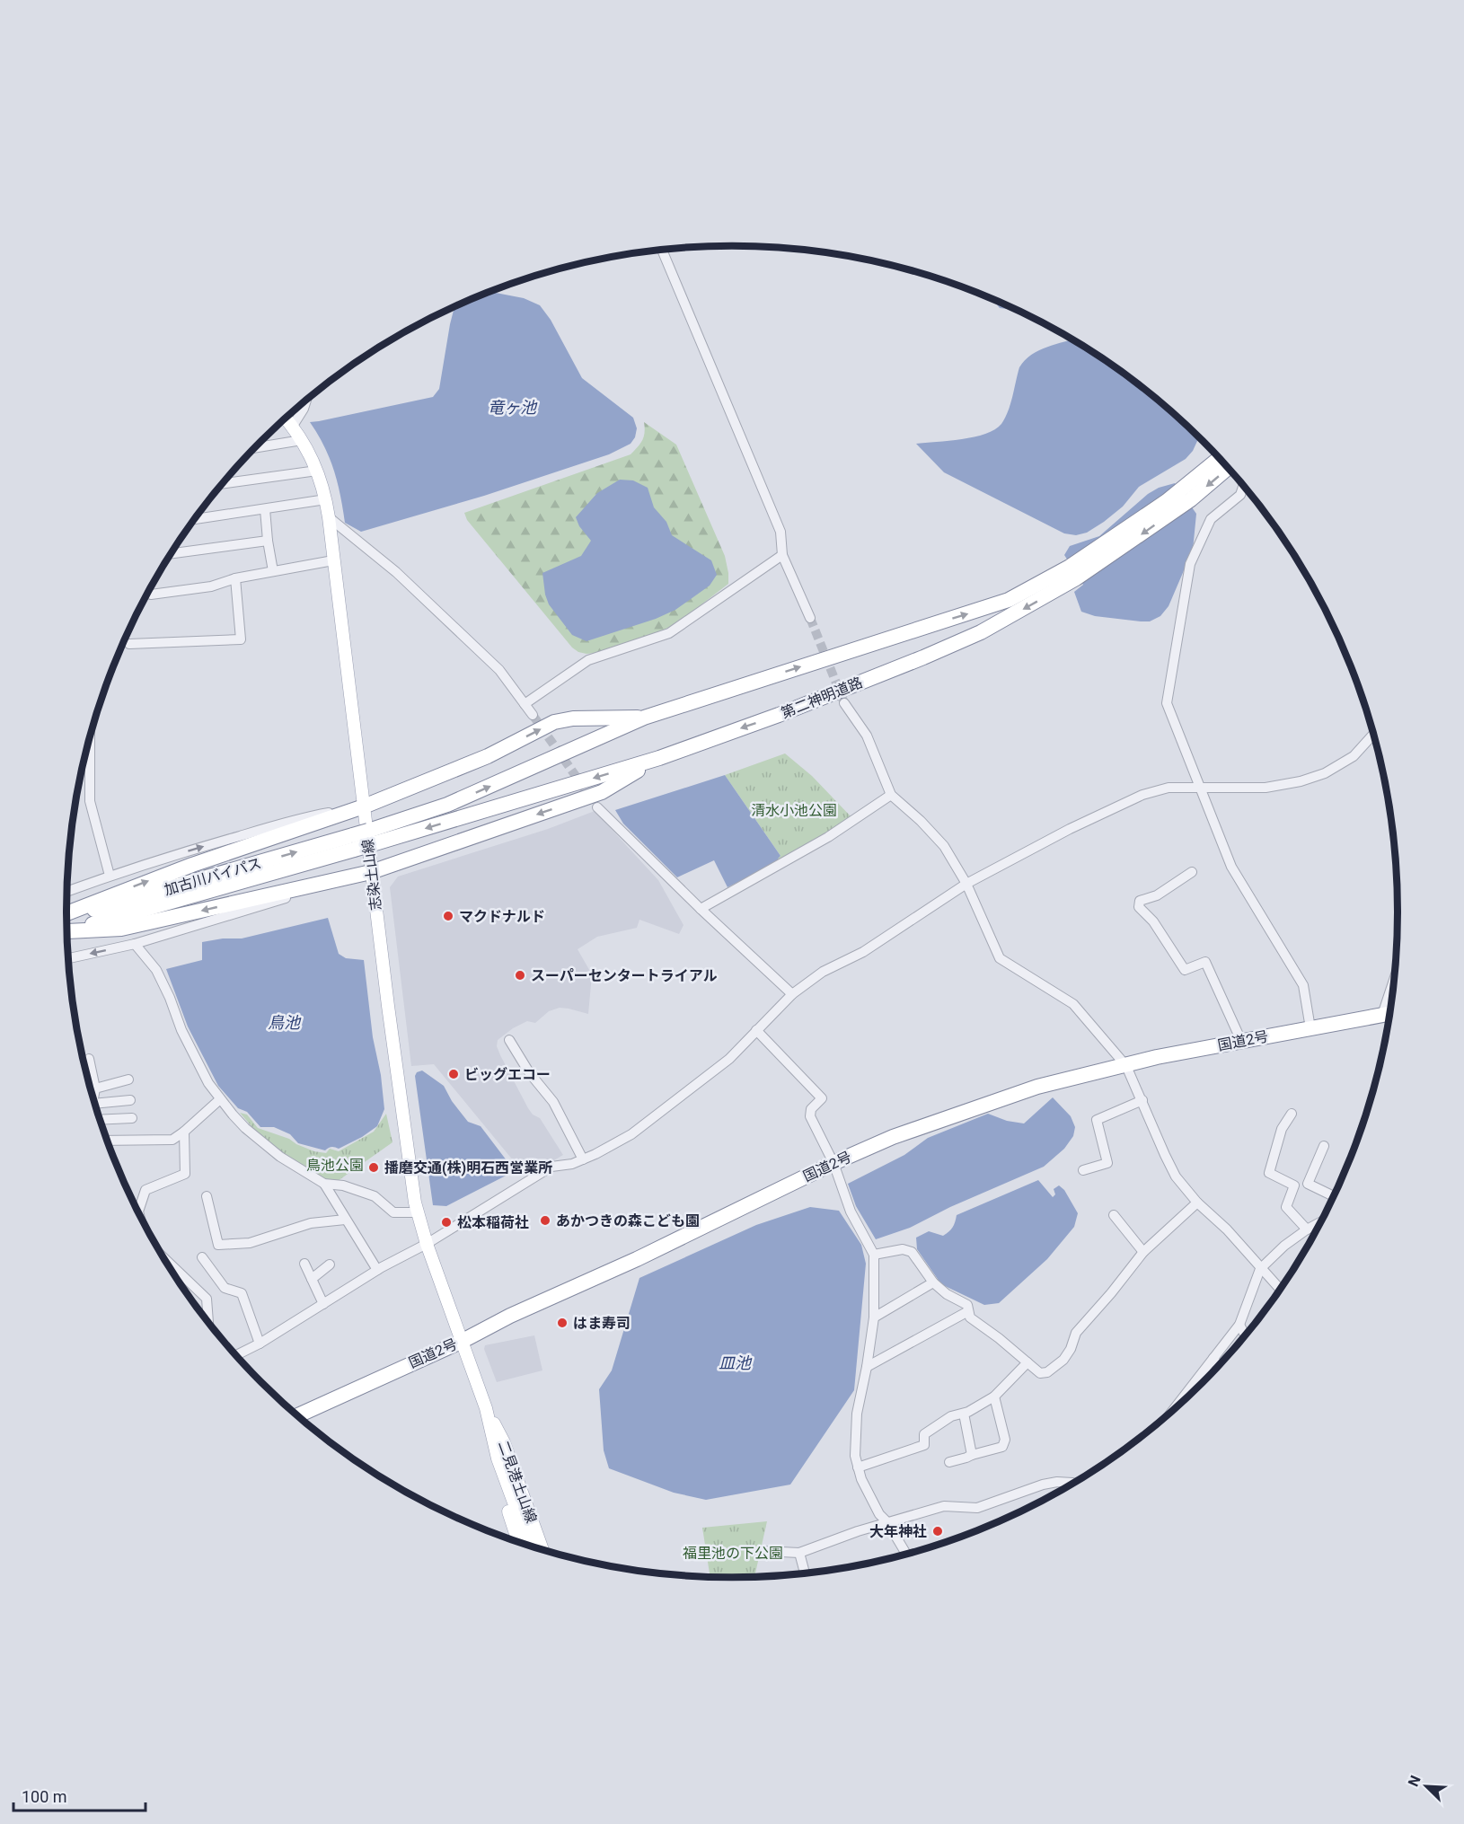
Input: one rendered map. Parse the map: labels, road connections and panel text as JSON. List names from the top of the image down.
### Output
{
  "streets": {
    "highway": ["第二神明道路", "加古川バイパス", "国道2号"],
    "main road": ["志染土山線", "二見港土山線"]
  },
  "crossings": [
    ["第二神明道路", "加古川バイパス"],
    ["志染土山線", "国道2号"],
    ["志染土山線", "二見港土山線"],
    ["国道2号", "二見港土山線"]
  ],
  "water": ["竜ヶ池", "鳥池", "皿池"],
  "parks": ["清水小池公園", "鳥池公園", "福里池の下公園"],
  "places": [
    "マクドナルド",
    "スーパーセンタートライアル",
    "ビッグエコー",
    "播磨交通(株)明石西営業所",
    "あかつきの森こども園",
    "松本稲荷社",
    "はま寿司",
    "大年神社"
  ],
  "scale_bar": "100 m",
  "north": "top left"
}
